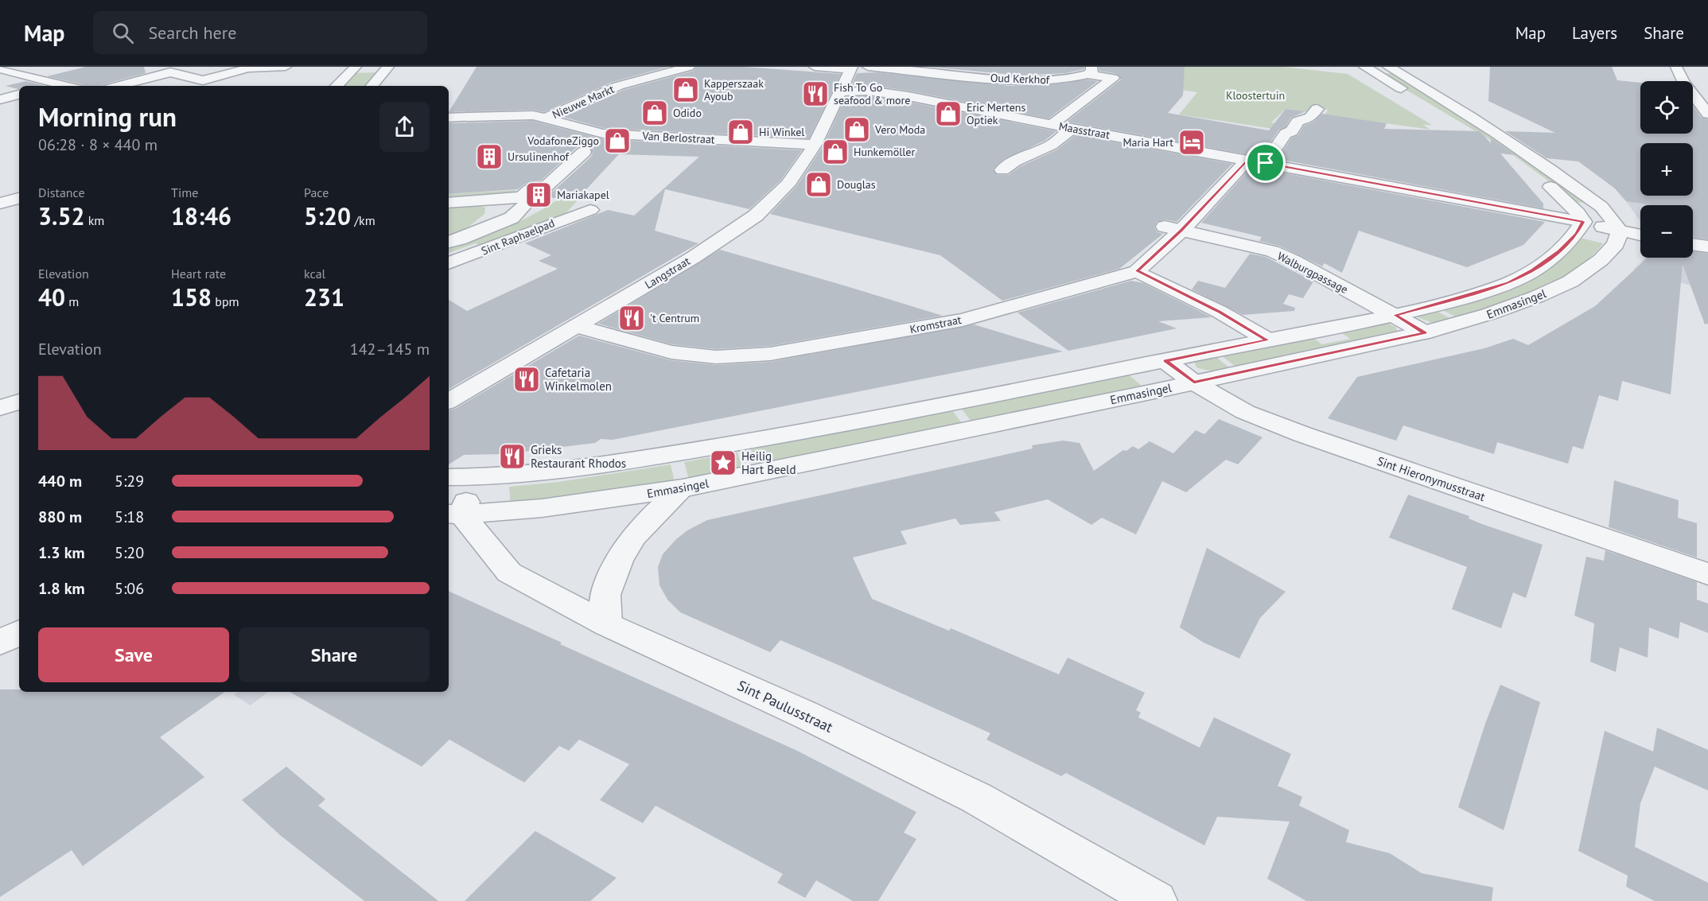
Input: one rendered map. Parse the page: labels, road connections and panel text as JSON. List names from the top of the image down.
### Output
{
  "streets": {
    "street": [
      "Oud Kerkhof",
      "Nieuwe Markt",
      "Maasstraat",
      "Van Berlostraat",
      "Sint Raphaelpad",
      "Langstraat",
      "Walburgpassage",
      "Emmasingel",
      "Kromstraat",
      "Sint Hieronymusstraat",
      "Sint Paulusstraat"
    ]
  },
  "crossings": [
    ["Oud Kerkhof", "Maasstraat"],
    ["Nieuwe Markt", "Van Berlostraat"],
    ["Maasstraat", "Langstraat"],
    ["Maasstraat", "Emmasingel"],
    ["Maasstraat", "Kromstraat"],
    ["Van Berlostraat", "Langstraat"],
    ["Langstraat", "Kromstraat"],
    ["Walburgpassage", "Emmasingel"],
    ["Walburgpassage", "Kromstraat"],
    ["Emmasingel", "Sint Hieronymusstraat"],
    ["Emmasingel", "Sint Paulusstraat"]
  ],
  "parks": ["Kloostertuin"],
  "places": {
    "shop": [
      "Kapperszaak Ayoub",
      "Odido",
      "Eric Mertens Optiek",
      "Vero Moda",
      "Hi Winkel",
      "VodafoneZiggo",
      "Hunkemöller",
      "Douglas"
    ],
    "restaurant": [
      "Fish To Go seafood & more",
      "'t Centrum",
      "Cafetaria Winkelmolen",
      "Grieks Restaurant Rhodos"
    ],
    "hotel": ["Maria Hart"],
    "building": ["Ursulinenhof", "Mariakapel"],
    "place": ["Heilig Hart Beeld"]
  },
  "page": {
    "header": "Map",
    "search": "Search here",
    "nav": ["Map", "Layers", "Share"],
    "map_buttons": ["+", "−"],
    "heading": ["Morning run", "06:28 · 8 × 440 m"],
    "stats": [
      ["Distance", "3.52 km"],
      ["Time", "18:46"],
      ["Pace", "5:20 /km"],
      ["Elevation", "40 m"],
      ["Heart rate", "158 bpm"],
      ["kcal", "231"]
    ],
    "chart": ["Elevation", "142–145 m"],
    "list": [
      {
        "name": "440 m",
        "note": "5:29"
      },
      {
        "name": "880 m",
        "note": "5:18"
      },
      {
        "name": "1.3 km",
        "note": "5:20"
      },
      {
        "name": "1.8 km",
        "note": "5:06"
      }
    ],
    "buttons": ["Save", "Share"]
  }
}
